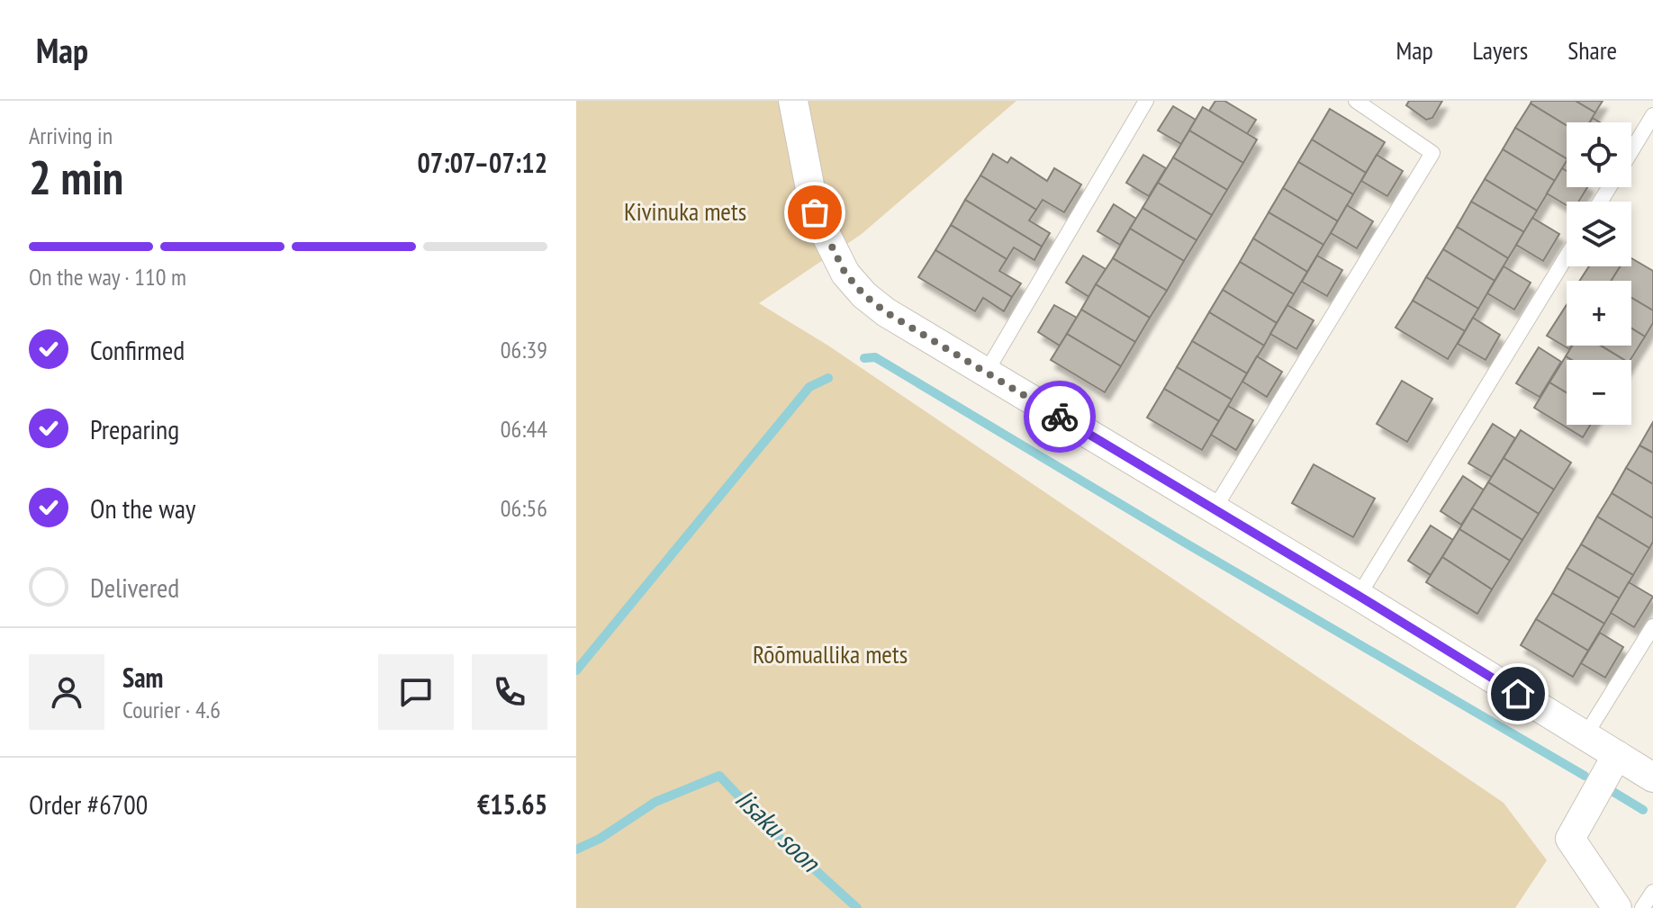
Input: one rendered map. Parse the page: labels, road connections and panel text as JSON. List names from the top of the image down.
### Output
{
  "water": ["Iisaku soon"],
  "parks": ["Kivinuka mets", "Rõõmuallika mets"],
  "page": {
    "header": "Map",
    "nav": ["Map", "Layers", "Share"],
    "heading": ["2 min", "Arriving in", "07:07–07:12"],
    "panel": [
      "Sam",
      "Courier · 4.6",
      "Order #6700",
      "€15.65"
    ],
    "map_buttons": ["+", "−"],
    "bar": "On the way · 110 m",
    "list": [
      ["Confirmed", "06:39"],
      ["Preparing", "06:44"],
      ["On the way", "06:56"],
      "Delivered"
    ]
  }
}
